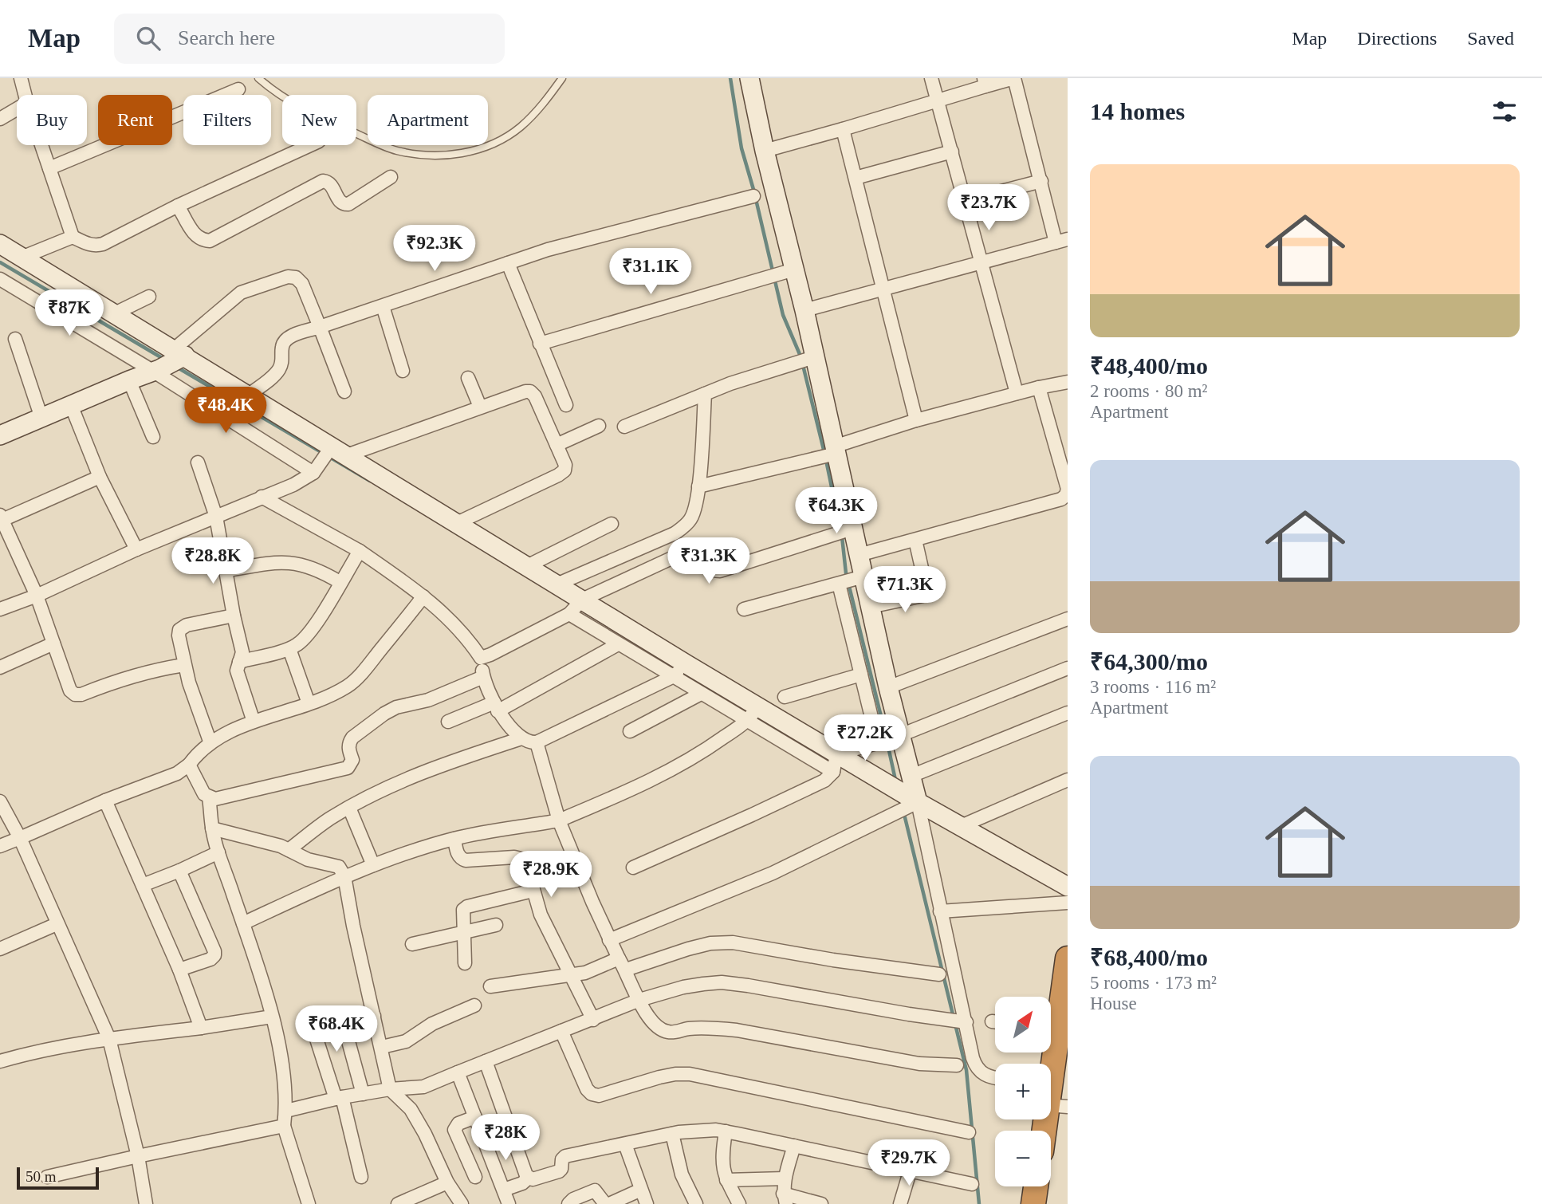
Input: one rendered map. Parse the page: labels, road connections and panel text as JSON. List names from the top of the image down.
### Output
{
  "scale_bar": "50 m",
  "north": "top right",
  "page": {
    "header": "Map",
    "search": "Search here",
    "nav": ["Map", "Directions", "Saved"],
    "heading": "14 homes",
    "chip": [
      "Buy",
      "Rent",
      "Filters",
      "New",
      "Apartment"
    ],
    "list": [
      {
        "name": "₹48,400/mo",
        "note": "2 rooms · 80 m² · Apartment"
      },
      {
        "name": "₹64,300/mo",
        "note": "3 rooms · 116 m² · Apartment"
      },
      {
        "name": "₹68,400/mo",
        "note": "5 rooms · 173 m² · House"
      }
    ],
    "price": [
      "₹23.7K",
      "₹92.3K",
      "₹31.1K",
      "₹87K",
      "₹48.4K",
      "₹64.3K",
      "₹28.8K",
      "₹31.3K",
      "₹71.3K",
      "₹27.2K",
      "₹28.9K",
      "₹68.4K",
      "₹28K",
      "₹29.7K"
    ],
    "map_buttons": ["+", "−"],
    "scale": "50 m"
  }
}
